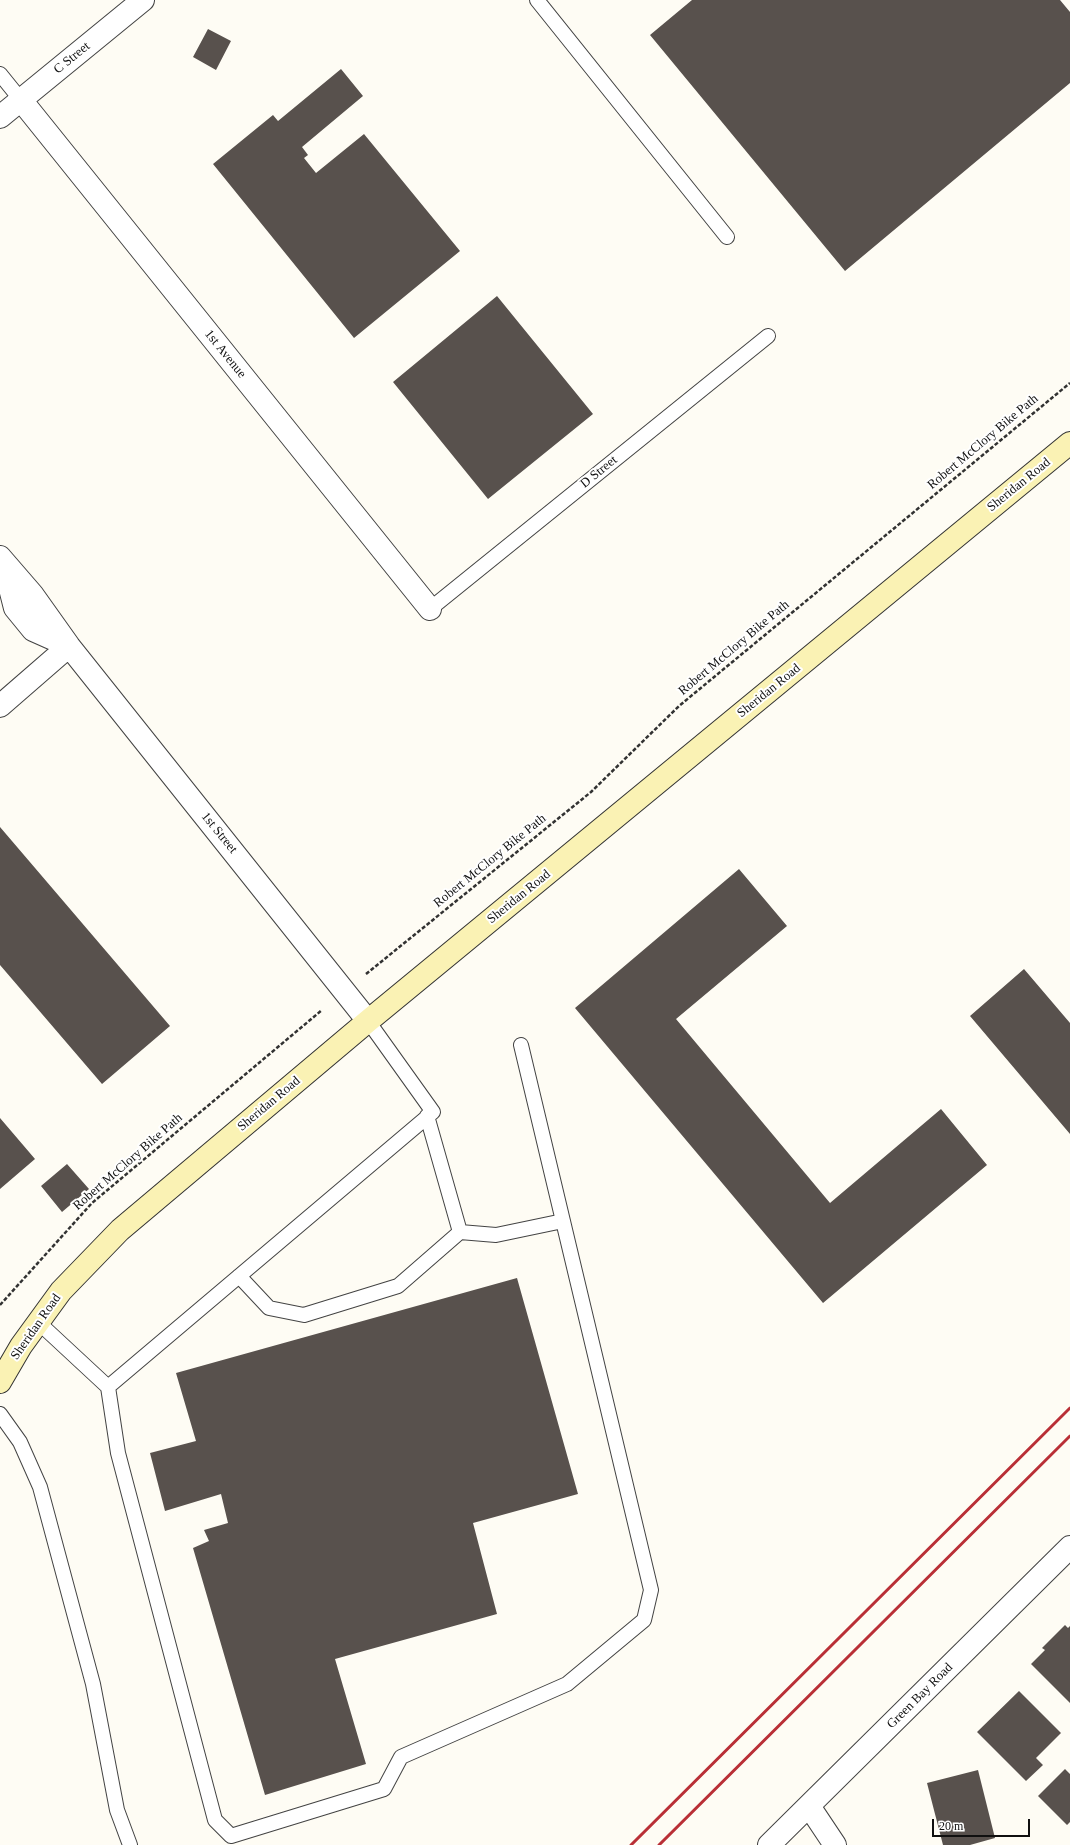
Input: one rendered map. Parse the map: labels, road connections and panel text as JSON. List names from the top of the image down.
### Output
{
  "streets": {
    "main road": ["Sheridan Road"],
    "street": [
      "C Street",
      "1st Avenue",
      "1st Street",
      "Green Bay Road"
    ],
    "lane": ["D Street"],
    "path": ["Robert McClory Bike Path"]
  },
  "crossings": [
    ["C Street", "1st Avenue"],
    ["1st Avenue", "D Street"],
    ["Sheridan Road", "1st Street"]
  ],
  "scale_bar": "20 m"
}
